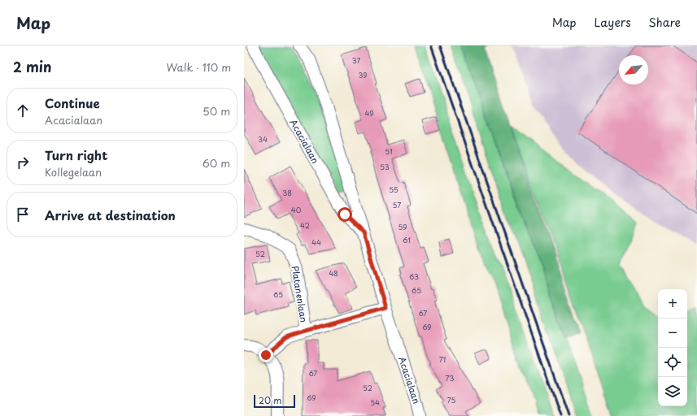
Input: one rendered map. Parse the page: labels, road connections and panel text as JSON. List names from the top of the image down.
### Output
{
  "streets": {
    "street": ["Acacialaan", "Platanenlaan"]
  },
  "house_numbers": [
    "37",
    "39",
    "49",
    "34",
    "51",
    "53",
    "55",
    "38",
    "57",
    "40",
    "42",
    "59",
    "61",
    "44",
    "52",
    "48",
    "63",
    "65",
    "65",
    "67",
    "69",
    "71",
    "67",
    "73",
    "52",
    "69",
    "75",
    "54"
  ],
  "scale_bar": "20 m",
  "north": "bottom left",
  "page": {
    "header": "Map",
    "nav": ["Map", "Layers", "Share"],
    "heading": ["2 min", "Walk · 110 m"],
    "list": [
      ["Continue", "Acacialaan", "50 m"],
      ["Turn right", "Kollegelaan", "60 m"],
      "Arrive at destination"
    ],
    "map_buttons": ["+", "−"],
    "scale": "20 m"
  }
}
